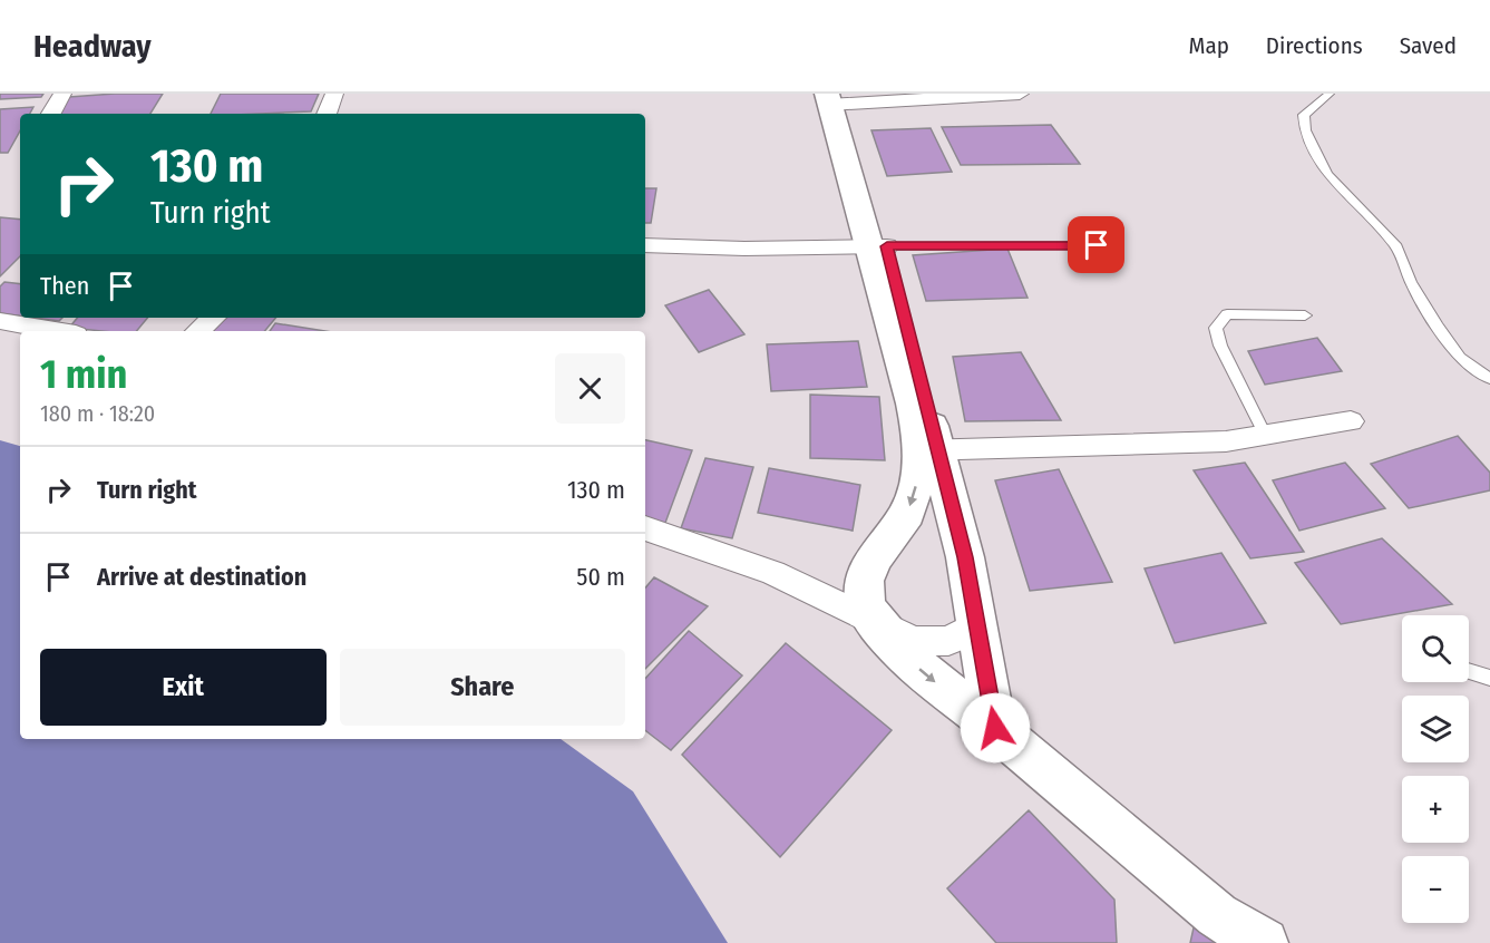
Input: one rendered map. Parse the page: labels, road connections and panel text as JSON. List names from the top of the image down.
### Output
{
  "page": {
    "header": "Headway",
    "nav": ["Map", "Directions", "Saved"],
    "turn": ["130 m", "Turn right"],
    "then": "Then",
    "heading": ["1 min", "180 m · 18:20"],
    "list": [
      {
        "name": "Turn right",
        "value": "130 m"
      },
      {
        "name": "Arrive at destination",
        "value": "50 m"
      }
    ],
    "map_buttons": ["+", "−"],
    "buttons": ["Exit", "Share"]
  }
}
